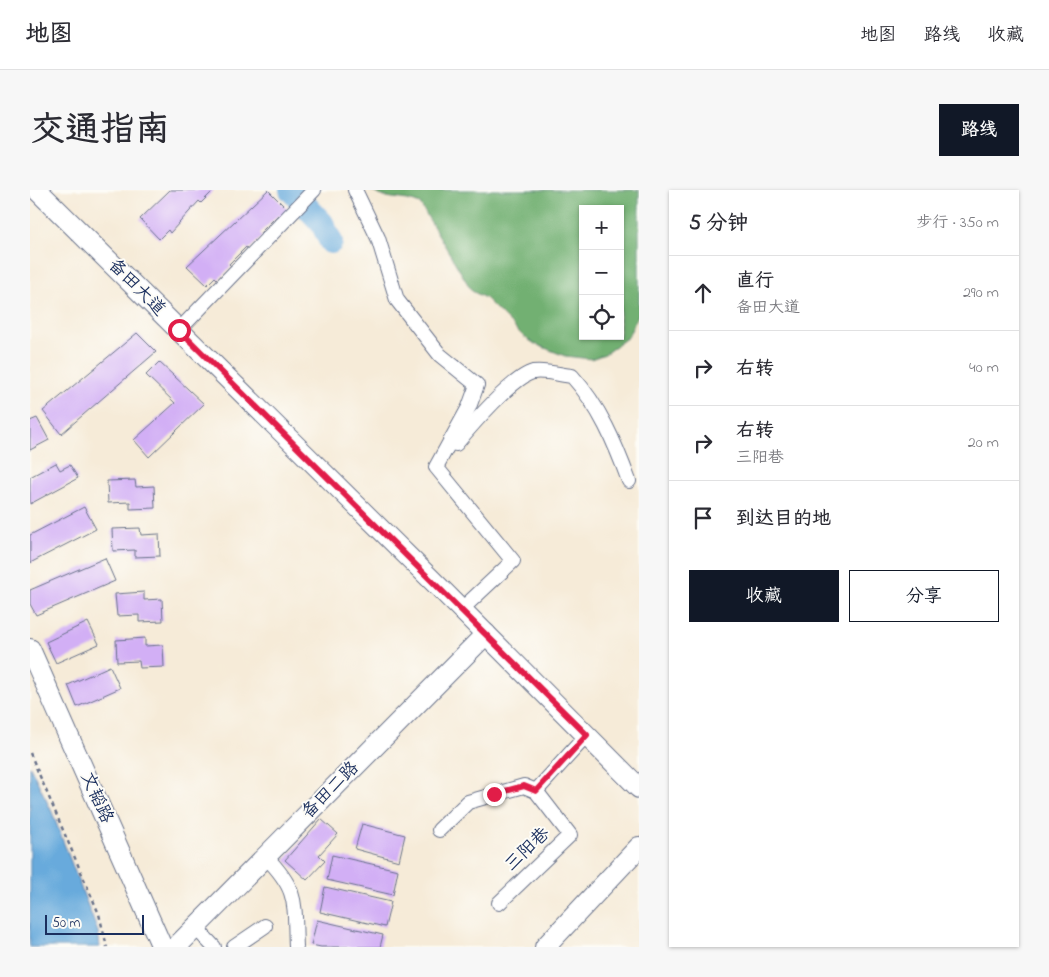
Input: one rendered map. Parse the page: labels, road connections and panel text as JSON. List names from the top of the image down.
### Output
{
  "streets": {
    "street": [
      "备田大道",
      "备田二路",
      "文韬路",
      "三阳巷"
    ]
  },
  "crossings": [
    ["备田大道", "备田二路"]
  ],
  "scale_bar": "50 m",
  "page": {
    "header": "地图",
    "nav": ["地图", "路线", "收藏"],
    "title": "交通指南",
    "buttons": [
      "路线",
      ["收藏", "分享"]
    ],
    "heading": ["5 分钟", "步行 · 350 m"],
    "map_buttons": ["+", "−"],
    "list": [
      ["直行", "备田大道", "290 m"],
      ["右转", "40 m"],
      ["右转", "三阳巷", "20 m"],
      "到达目的地"
    ],
    "scale": "50 m"
  }
}
